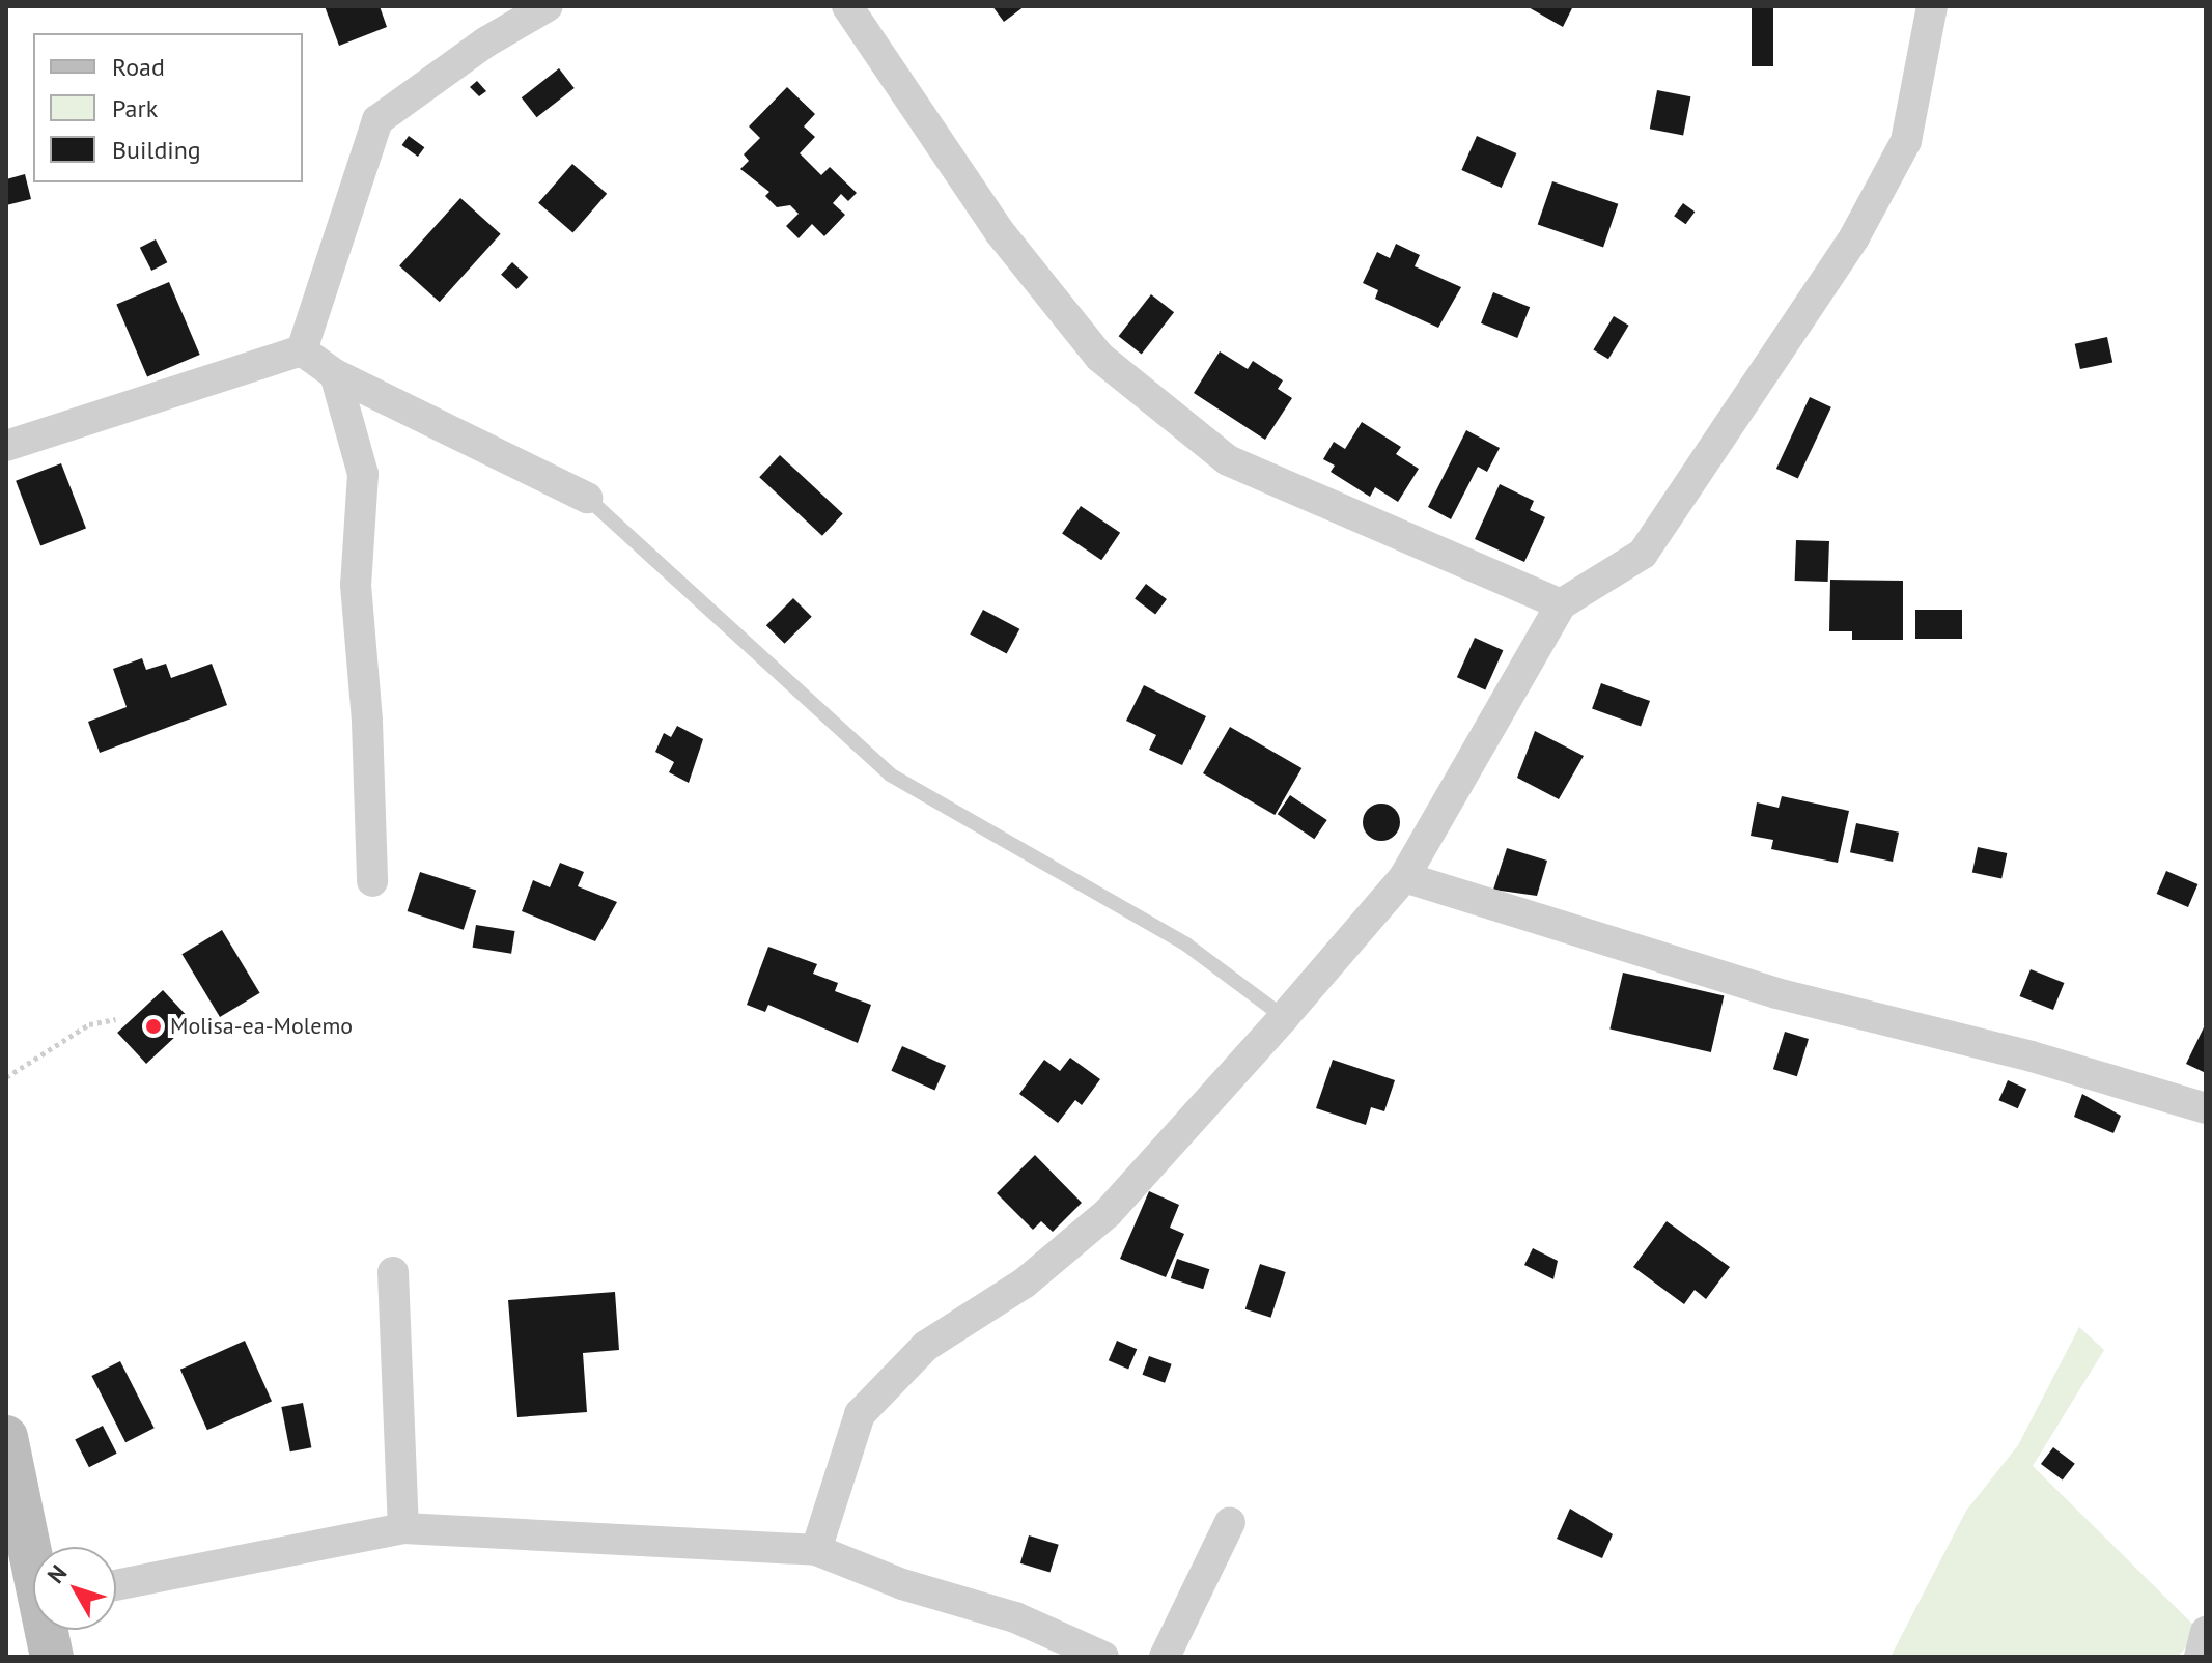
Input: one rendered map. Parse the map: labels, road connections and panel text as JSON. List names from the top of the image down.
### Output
{
  "places": ["Molisa-ea-Molemo"],
  "legend": ["Road", "Park", "Building"],
  "north": "top left"
}
